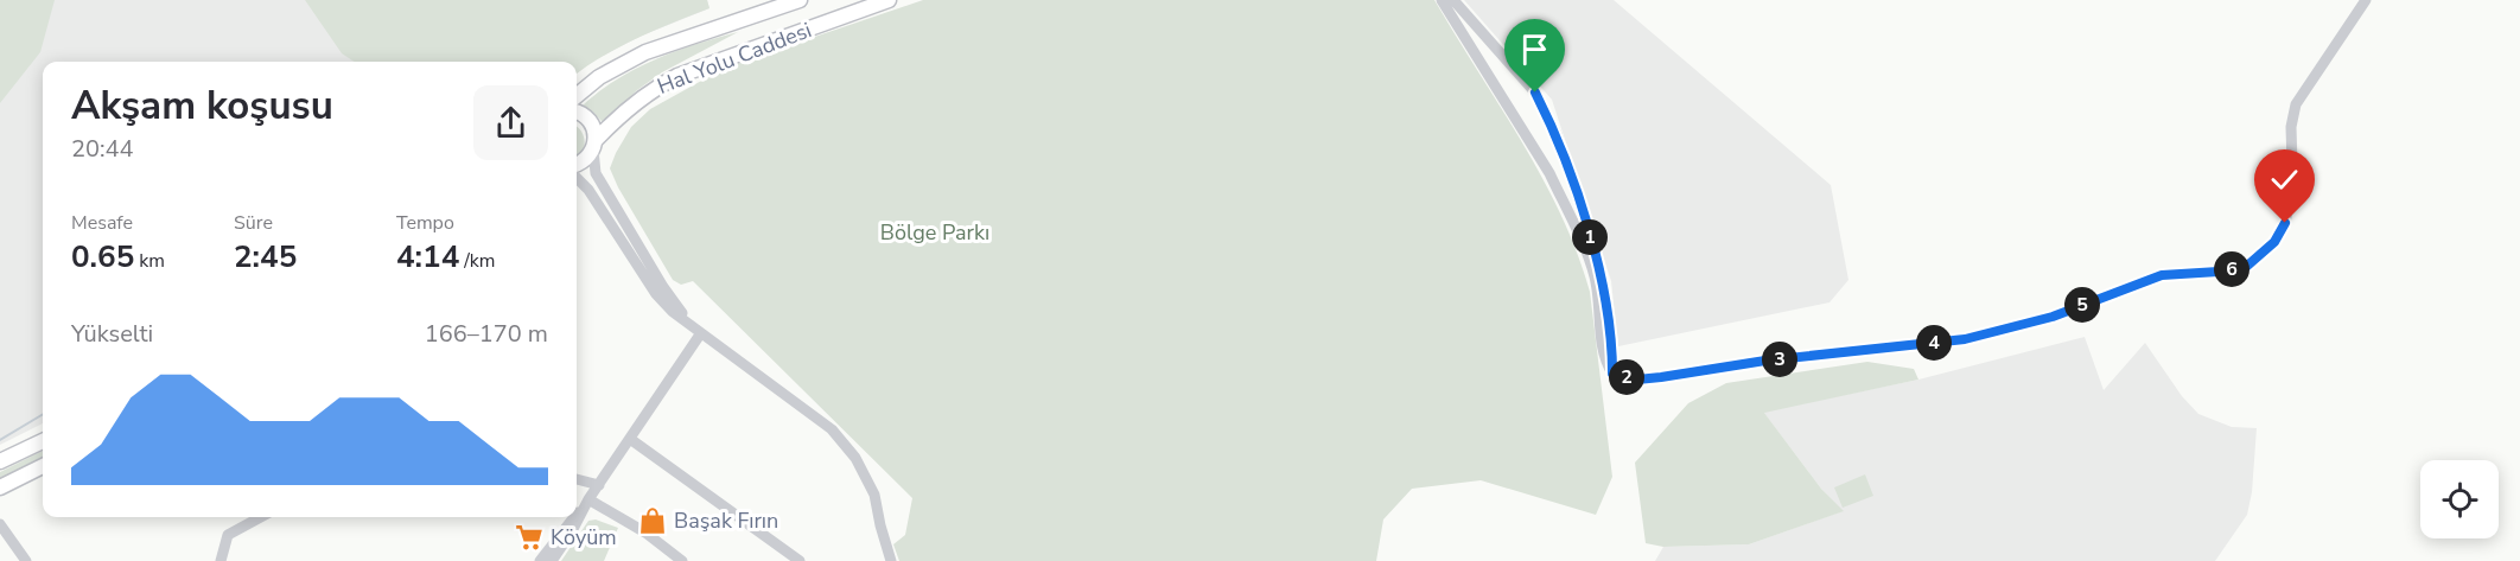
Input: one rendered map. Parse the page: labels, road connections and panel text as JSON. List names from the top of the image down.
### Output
{
  "streets": {
    "main road": ["Hal Yolu Caddesi"]
  },
  "parks": ["Bölge Parkı"],
  "places": {
    "shop": ["Başak Fırın"],
    "supermarket": ["Köyüm"]
  },
  "page": {
    "heading": ["Akşam koşusu", "20:44"],
    "stats": [
      ["Mesafe", "0.65 km"],
      ["Süre", "2:45"],
      ["Tempo", "4:14 /km"]
    ],
    "pins": [
      "1",
      "6",
      "5",
      "4",
      "3",
      "2"
    ],
    "chart": ["Yükselti", "166–170 m"]
  }
}
